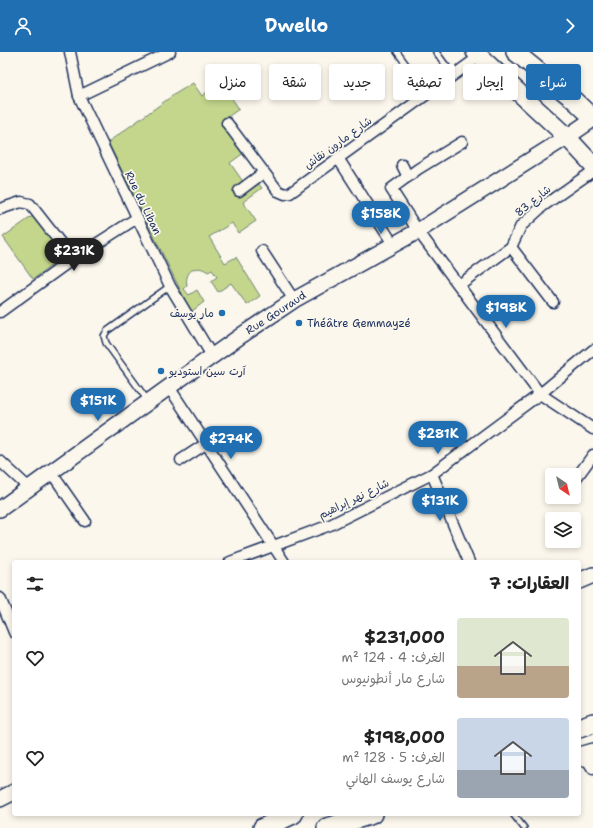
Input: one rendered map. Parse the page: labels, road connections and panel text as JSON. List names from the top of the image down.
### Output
{
  "streets": {
    "street": [
      "شارع مارون نقاش",
      "شارع 83",
      "Rue du Liban",
      "Rue Gouraud",
      "شارع نهر إبراهيم"
    ]
  },
  "crossings": [
    ["Rue du Liban", "Rue Gouraud"]
  ],
  "places": ["مار يوسف", "Théâtre Gemmayzé", "آرت سين استوديو"],
  "north": "bottom right",
  "page": {
    "header": "Dwello",
    "chip": [
      "شراء",
      "إيجار",
      "تصفية",
      "جديد",
      "شقة",
      "منزل"
    ],
    "price": [
      "$158K",
      "$231K",
      "$198K",
      "$151K",
      "$281K",
      "$274K",
      "$131K"
    ],
    "heading": "العقارات: 7",
    "list": [
      {
        "name": "$231,000",
        "note": "الغرف: 4 · 124 m² · شارع مار أنطونيوس"
      },
      {
        "name": "$198,000",
        "note": "الغرف: 5 · 128 m² · شارع يوسف الهاني"
      }
    ]
  }
}
